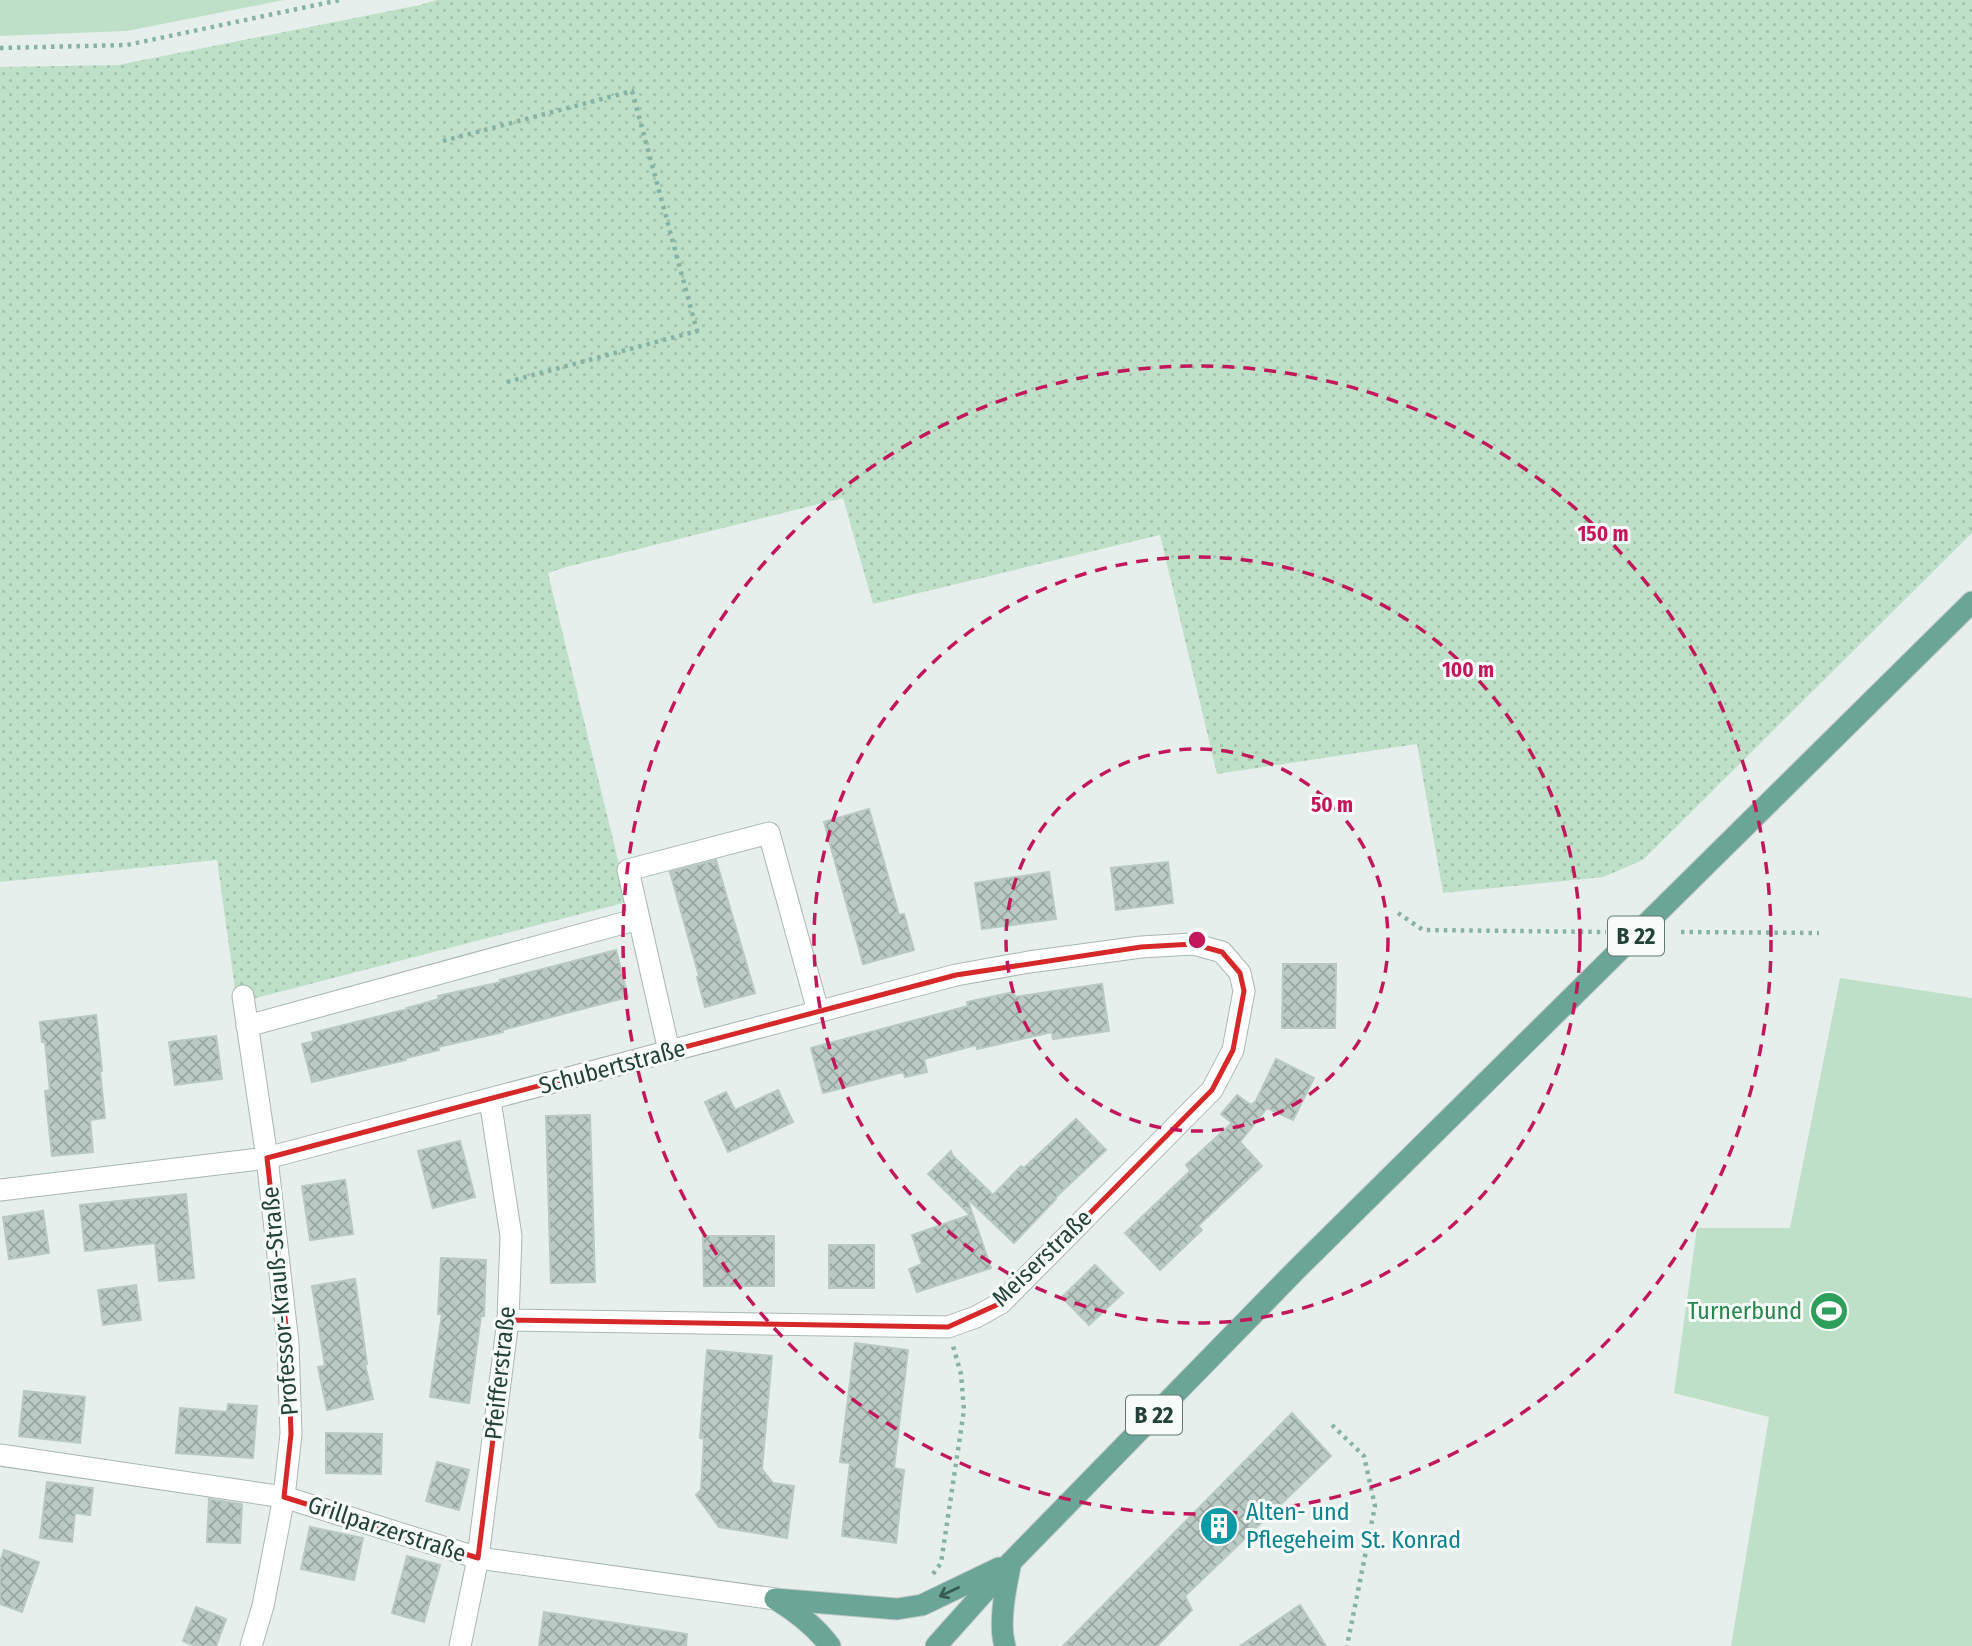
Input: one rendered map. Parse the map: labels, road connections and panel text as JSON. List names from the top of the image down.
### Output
{
  "streets": {
    "main road": ["B 22"],
    "street": [
      "Schubertstraße",
      "Meiserstraße",
      "Professor-Krauß-Straße",
      "Pfeifferstraße",
      "Grillparzerstraße"
    ]
  },
  "crossings": [
    ["Schubertstraße", "Meiserstraße"],
    ["Schubertstraße", "Professor-Krauß-Straße"],
    ["Schubertstraße", "Pfeifferstraße"],
    ["Meiserstraße", "Pfeifferstraße"],
    ["Professor-Krauß-Straße", "Grillparzerstraße"],
    ["Pfeifferstraße", "Grillparzerstraße"]
  ],
  "places": {
    "sports": ["Turnerbund"],
    "building": ["Alten- und Pflegeheim St. Konrad"]
  },
  "rings": ["150 m", "100 m", "50 m"]
}
